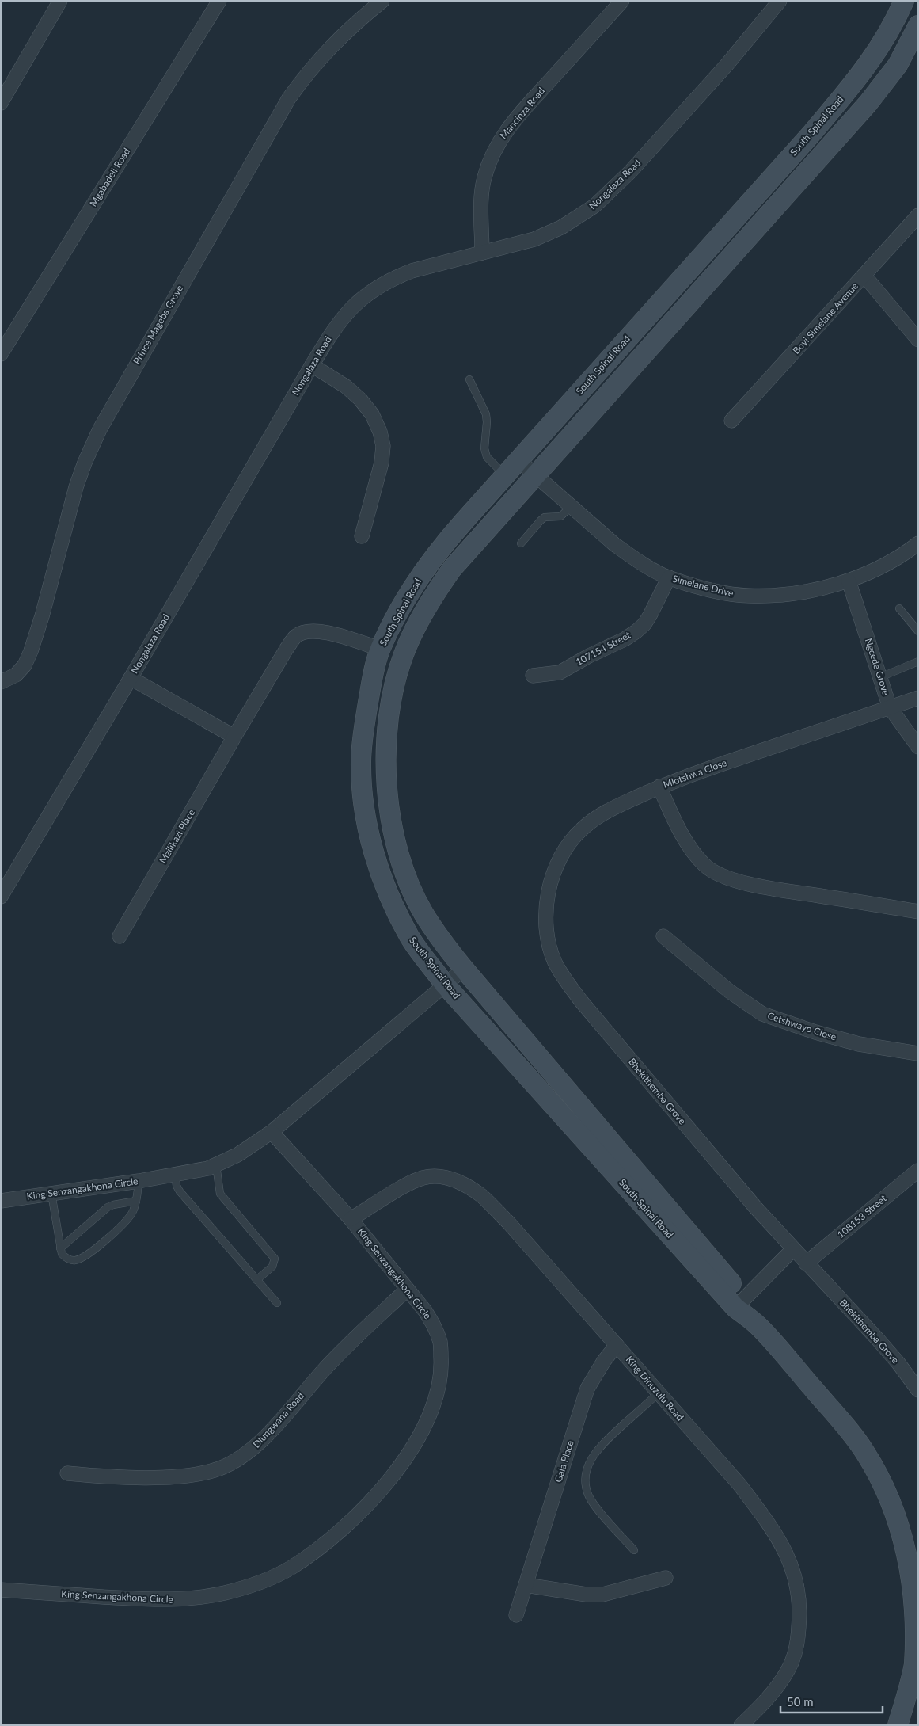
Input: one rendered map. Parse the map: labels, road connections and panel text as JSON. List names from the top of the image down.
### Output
{
  "streets": {
    "street": [
      "Mancinza Road",
      "South Spinal Road",
      "Mgabadeli Road",
      "Nongalaza Road",
      "Boyi Simelane Avenue",
      "Prince Mageba Grove",
      "Simelane Drive",
      "107154 Street",
      "Ngcede Grove",
      "Mlotshwa Close",
      "Mzilikazi Place",
      "Cetshwayo Close",
      "Bhekithemba Grove",
      "King Senzangakhona Circle",
      "108153 Street",
      "King Dinuzulu Road",
      "Dlungwana Road",
      "Gala Place"
    ]
  },
  "crossings": [
    ["Mancinza Road", "Nongalaza Road"],
    ["South Spinal Road", "Simelane Drive"],
    ["South Spinal Road", "Mzilikazi Place"],
    ["South Spinal Road", "King Senzangakhona Circle"],
    ["Simelane Drive", "107154 Street"],
    ["Simelane Drive", "Ngcede Grove"],
    ["Ngcede Grove", "Mlotshwa Close"],
    ["Mlotshwa Close", "Bhekithemba Grove"],
    ["Bhekithemba Grove", "108153 Street"],
    ["King Senzangakhona Circle", "King Dinuzulu Road"],
    ["King Senzangakhona Circle", "Dlungwana Road"],
    ["King Dinuzulu Road", "Gala Place"]
  ],
  "scale_bar": "50 m"
}
